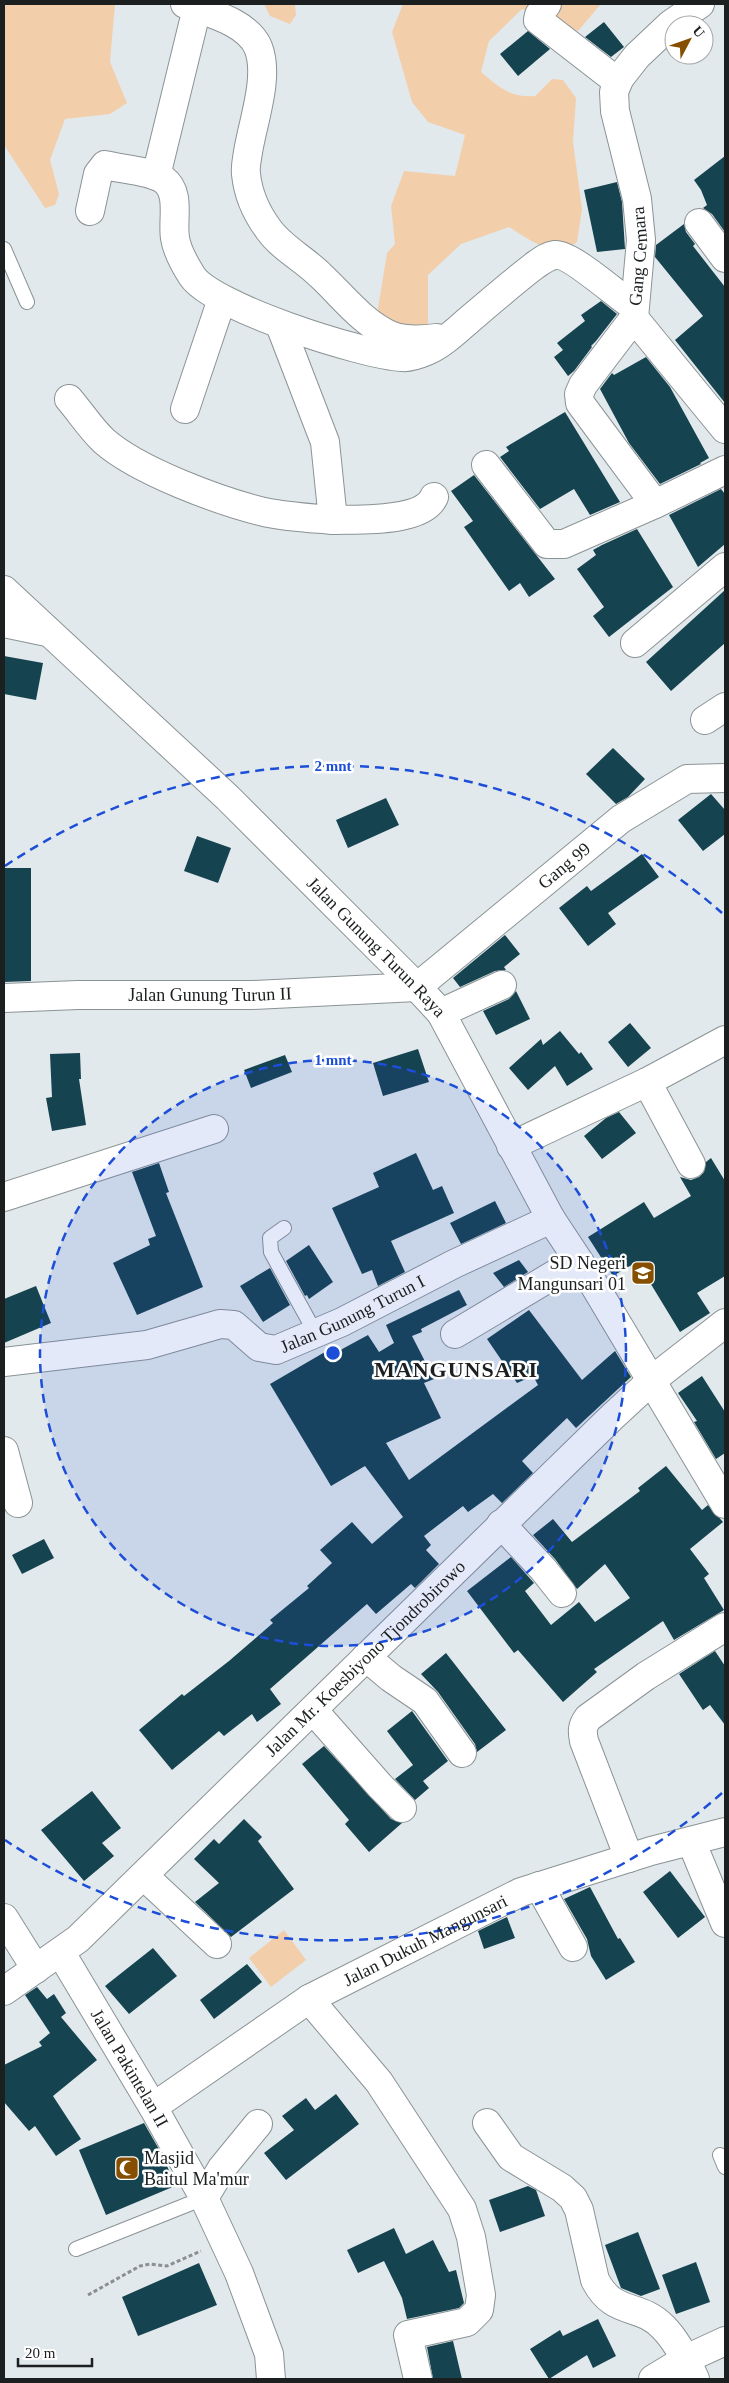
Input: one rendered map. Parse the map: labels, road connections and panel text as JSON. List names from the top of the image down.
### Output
{
  "streets": {
    "street": [
      "Gang Cemara",
      "Gang 99",
      "Jalan Gunung Turun Raya",
      "Jalan Gunung Turun II",
      "Jalan Gunung Turun I",
      "Jalan Mr. Koesbiyono Tjondrobirowo",
      "Jalan Dukuh Mangunsari",
      "Jalan Pakintelan II"
    ]
  },
  "crossings": [
    ["Gang 99", "Jalan Gunung Turun Raya"],
    ["Gang 99", "Jalan Gunung Turun II"],
    ["Jalan Gunung Turun Raya", "Jalan Gunung Turun II"],
    ["Jalan Gunung Turun Raya", "Jalan Gunung Turun I"],
    ["Jalan Gunung Turun Raya", "Jalan Mr. Koesbiyono Tjondrobirowo"],
    ["Jalan Mr. Koesbiyono Tjondrobirowo", "Jalan Pakintelan II"],
    ["Jalan Dukuh Mangunsari", "Jalan Pakintelan II"]
  ],
  "districts": ["MANGUNSARI"],
  "places": {
    "school or university": ["SD Negeri Mangunsari 01"],
    "mosque": ["Masjid Baitul Ma'mur"]
  },
  "scale_bar": "20 m",
  "north": "top right",
  "rings": ["2 mnt", "1 mnt"]
}
